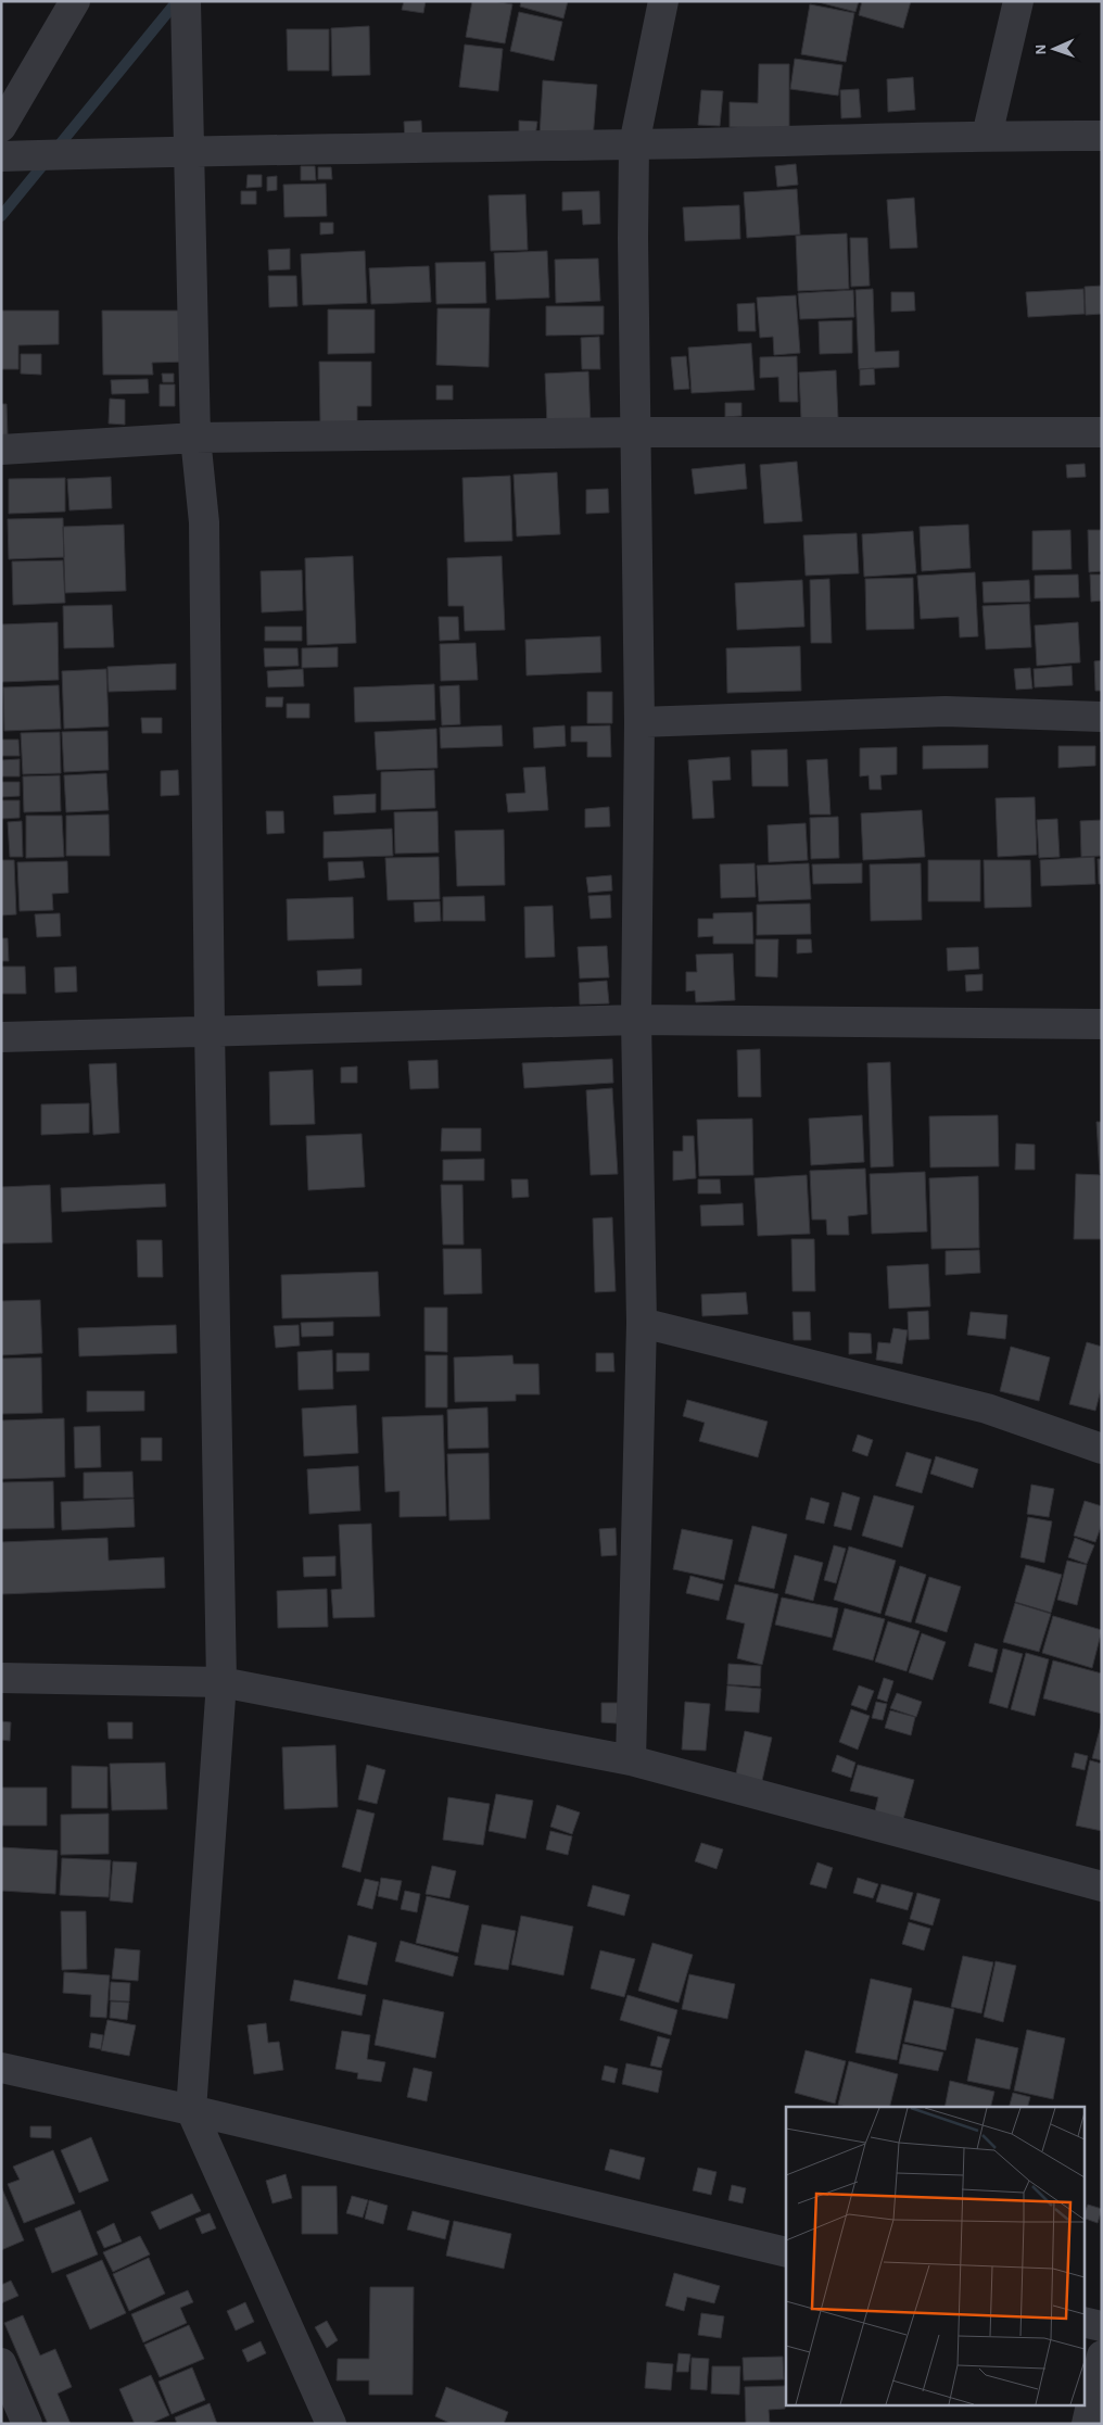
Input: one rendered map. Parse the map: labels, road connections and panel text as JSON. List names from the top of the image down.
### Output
{
  "north": "left"
}
